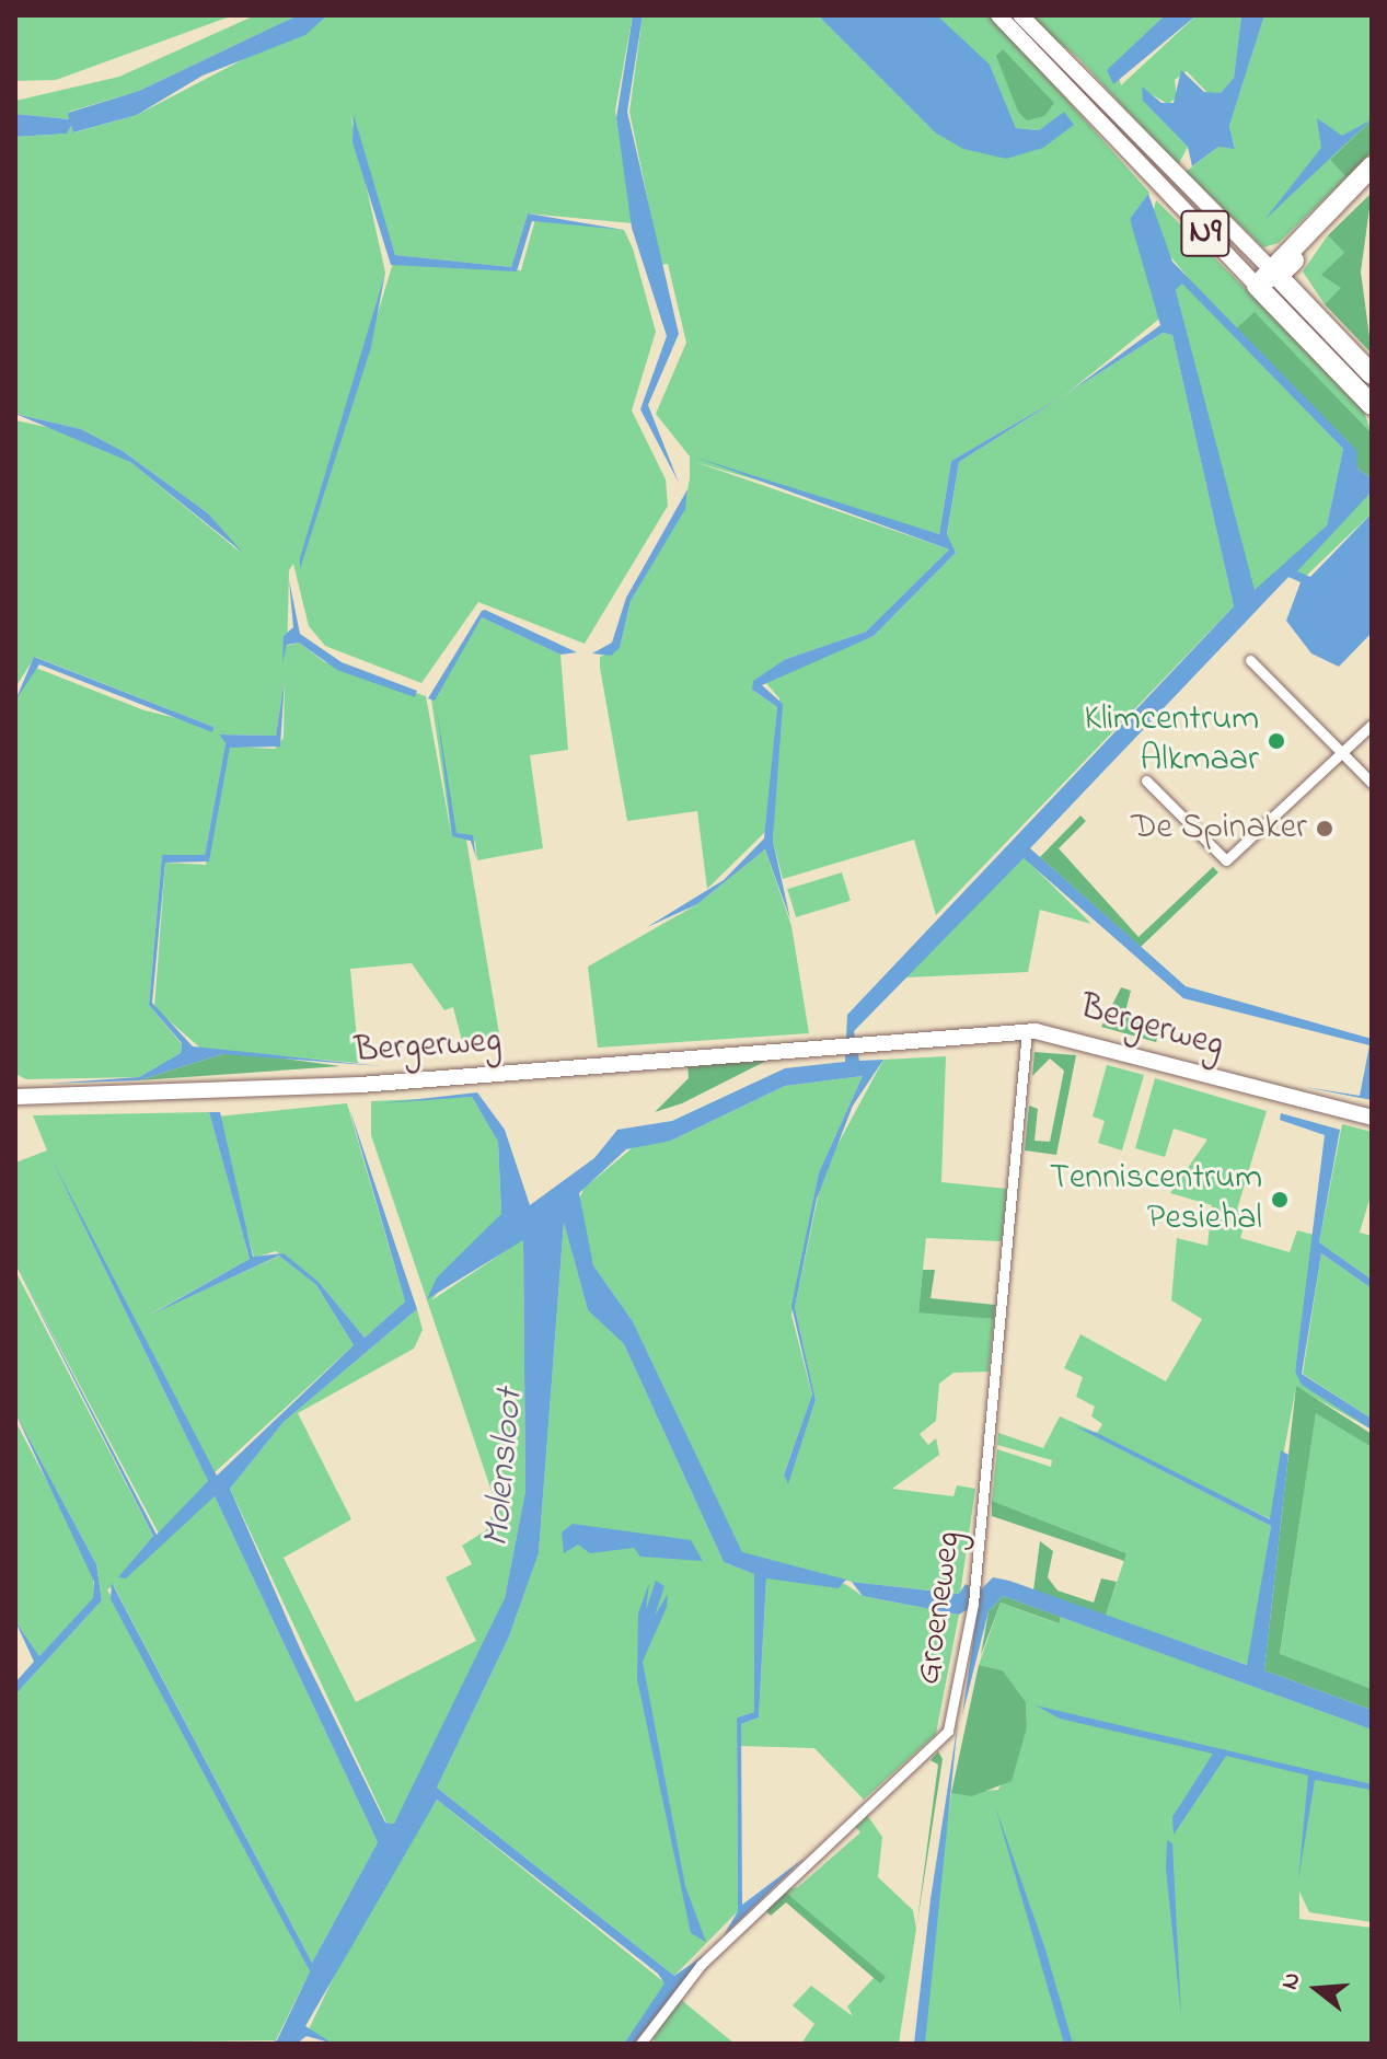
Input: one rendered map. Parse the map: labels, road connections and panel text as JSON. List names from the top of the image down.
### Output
{
  "streets": {
    "highway": ["N9"],
    "main road": ["Bergerweg"],
    "street": ["Groeneweg"]
  },
  "crossings": [
    ["Bergerweg", "Groeneweg"]
  ],
  "water": ["Molensloot"],
  "places": ["Klimcentrum Alkmaar", "De Spinaker", "Tenniscentrum Pesiehal"],
  "north": "left"
}
